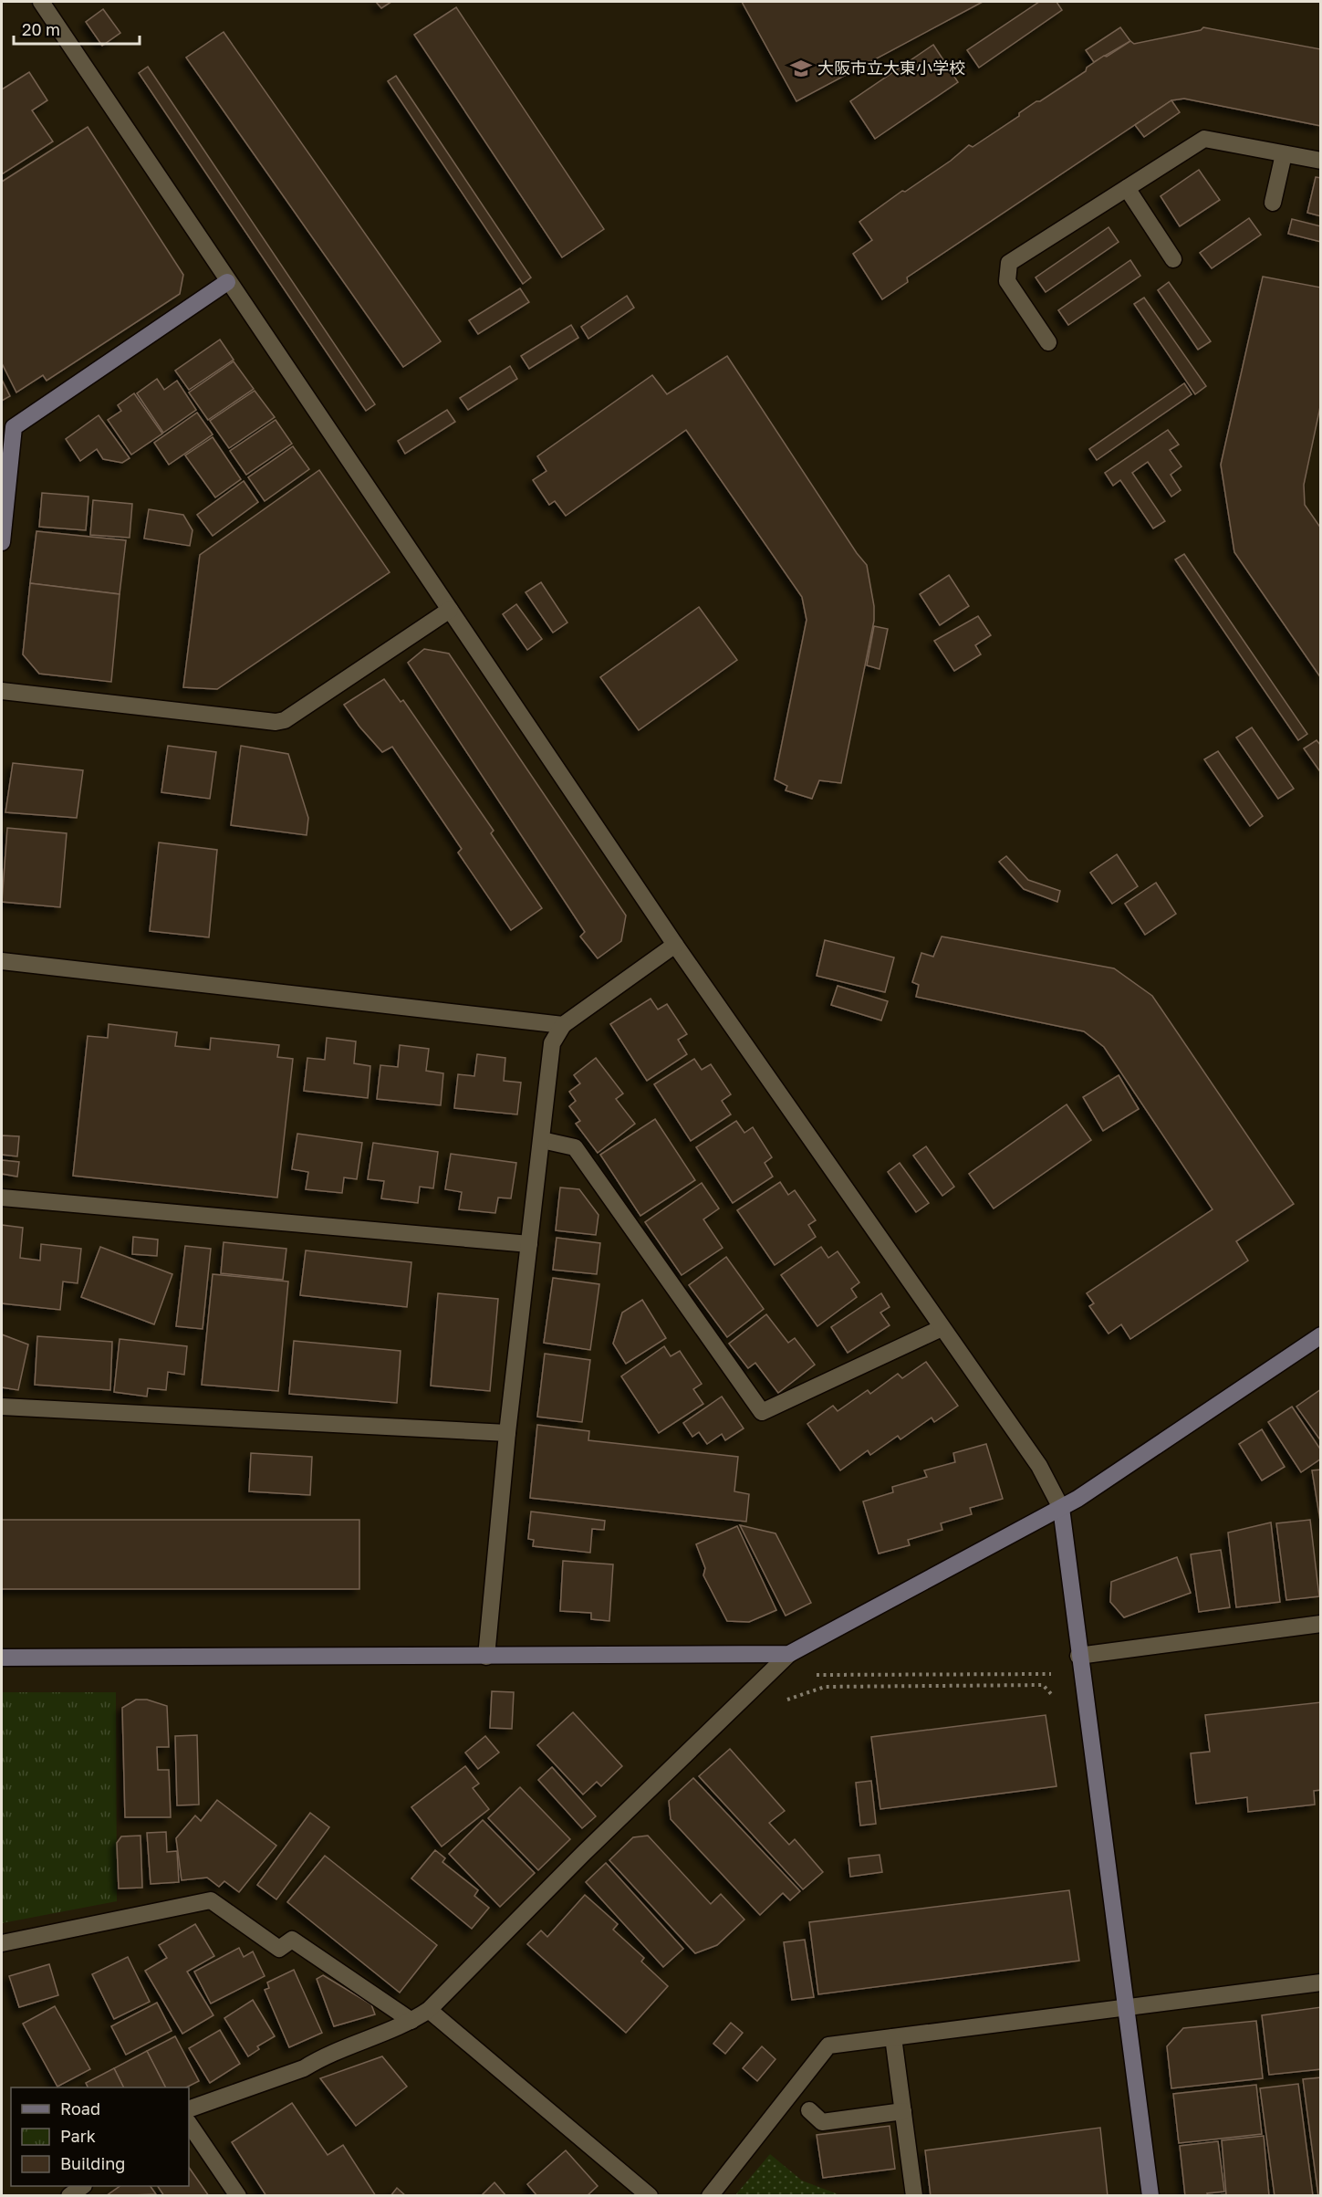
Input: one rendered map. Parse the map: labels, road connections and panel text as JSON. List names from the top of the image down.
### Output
{
  "places": {
    "school or university": ["大阪市立大東小学校"]
  },
  "legend": ["Road", "Park", "Building"],
  "scale_bar": "20 m"
}
